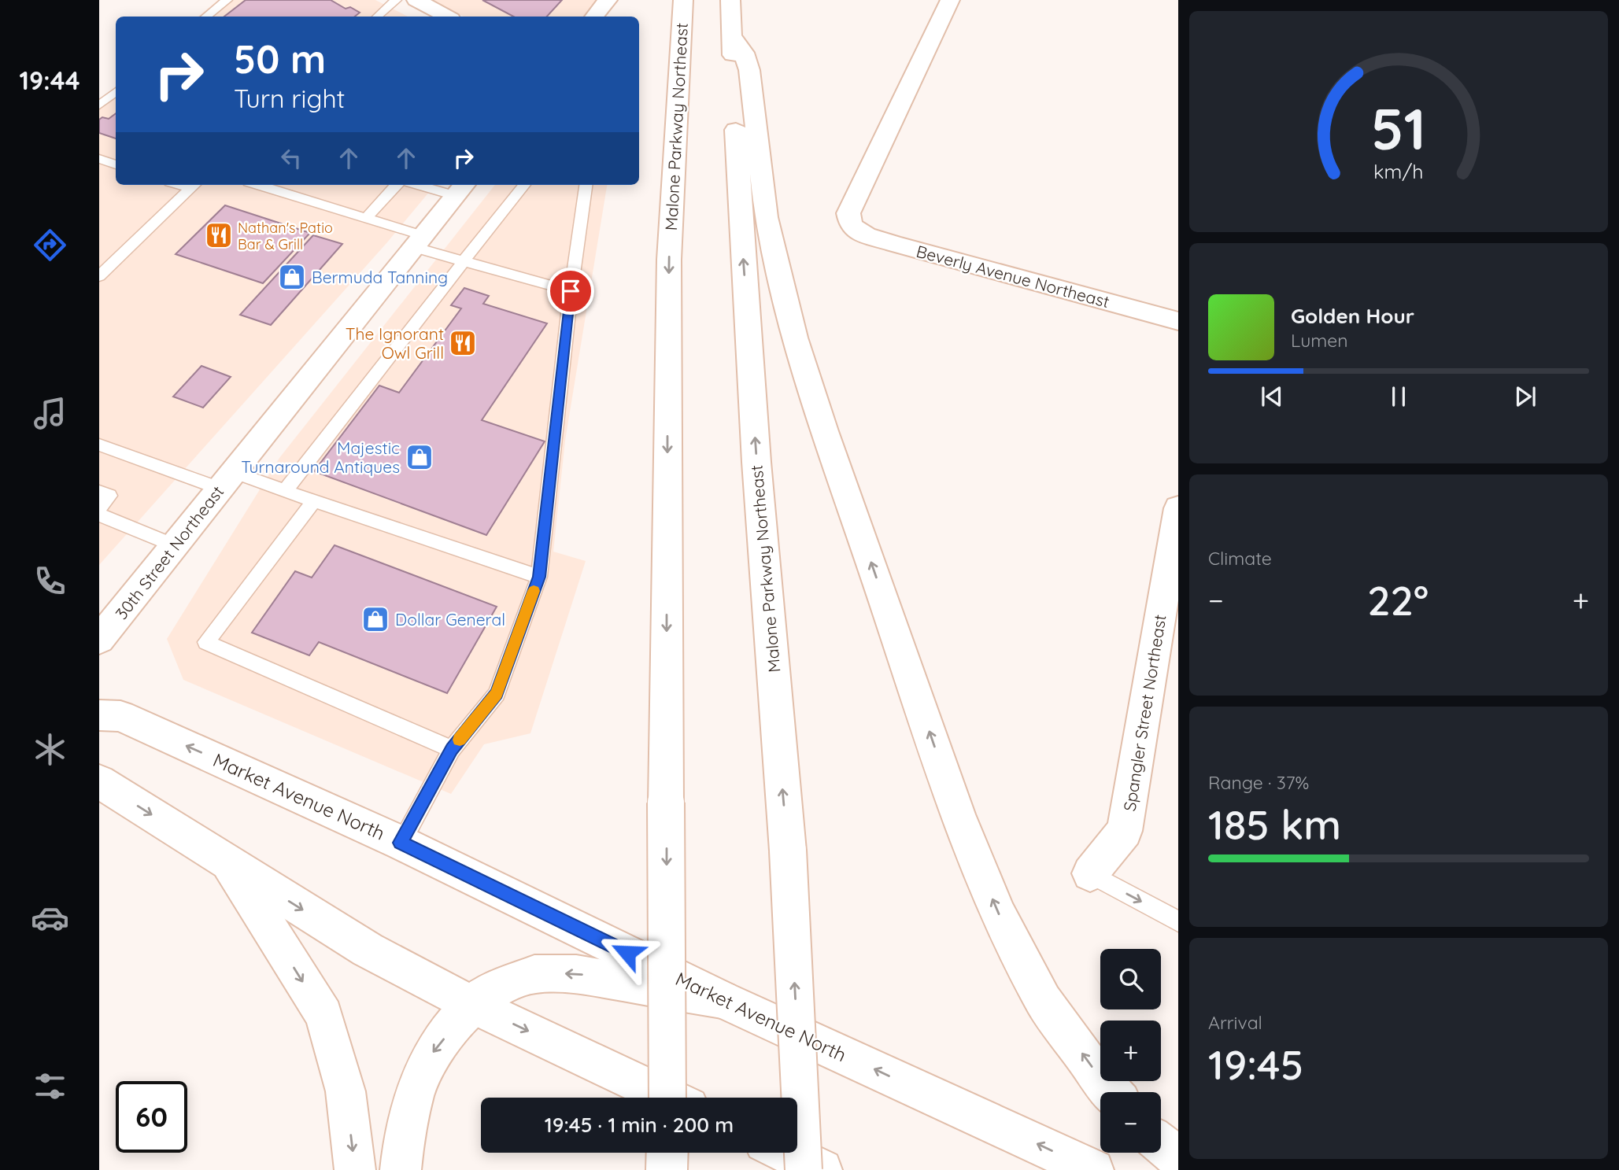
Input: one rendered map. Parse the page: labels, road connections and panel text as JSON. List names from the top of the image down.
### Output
{
  "streets": {
    "main road": [
      "Malone Parkway Northeast",
      "Beverly Avenue Northeast",
      "30th Street Northeast",
      "Spangler Street Northeast",
      "Market Avenue North"
    ]
  },
  "places": {
    "restaurant": ["Nathan's Patio Bar & Grill", "The Ignorant Owl Grill"],
    "shop": ["Bermuda Tanning", "Majestic Turnaround Antiques", "Dollar General"]
  },
  "page": {
    "tabs": "19:44",
    "turn": ["50 m", "Turn right"],
    "song": ["Golden Hour", "Lumen"],
    "tile": [
      "Climate",
      ["Range · 37%", "185 km"],
      ["Arrival", "19:45"]
    ],
    "heat": ["−", "22°", "+"],
    "map_buttons": ["+", "−"],
    "limit": "60",
    "trip": "19:45 · 1 min · 200 m",
    "gauge": ["51", "km/h"]
  }
}
